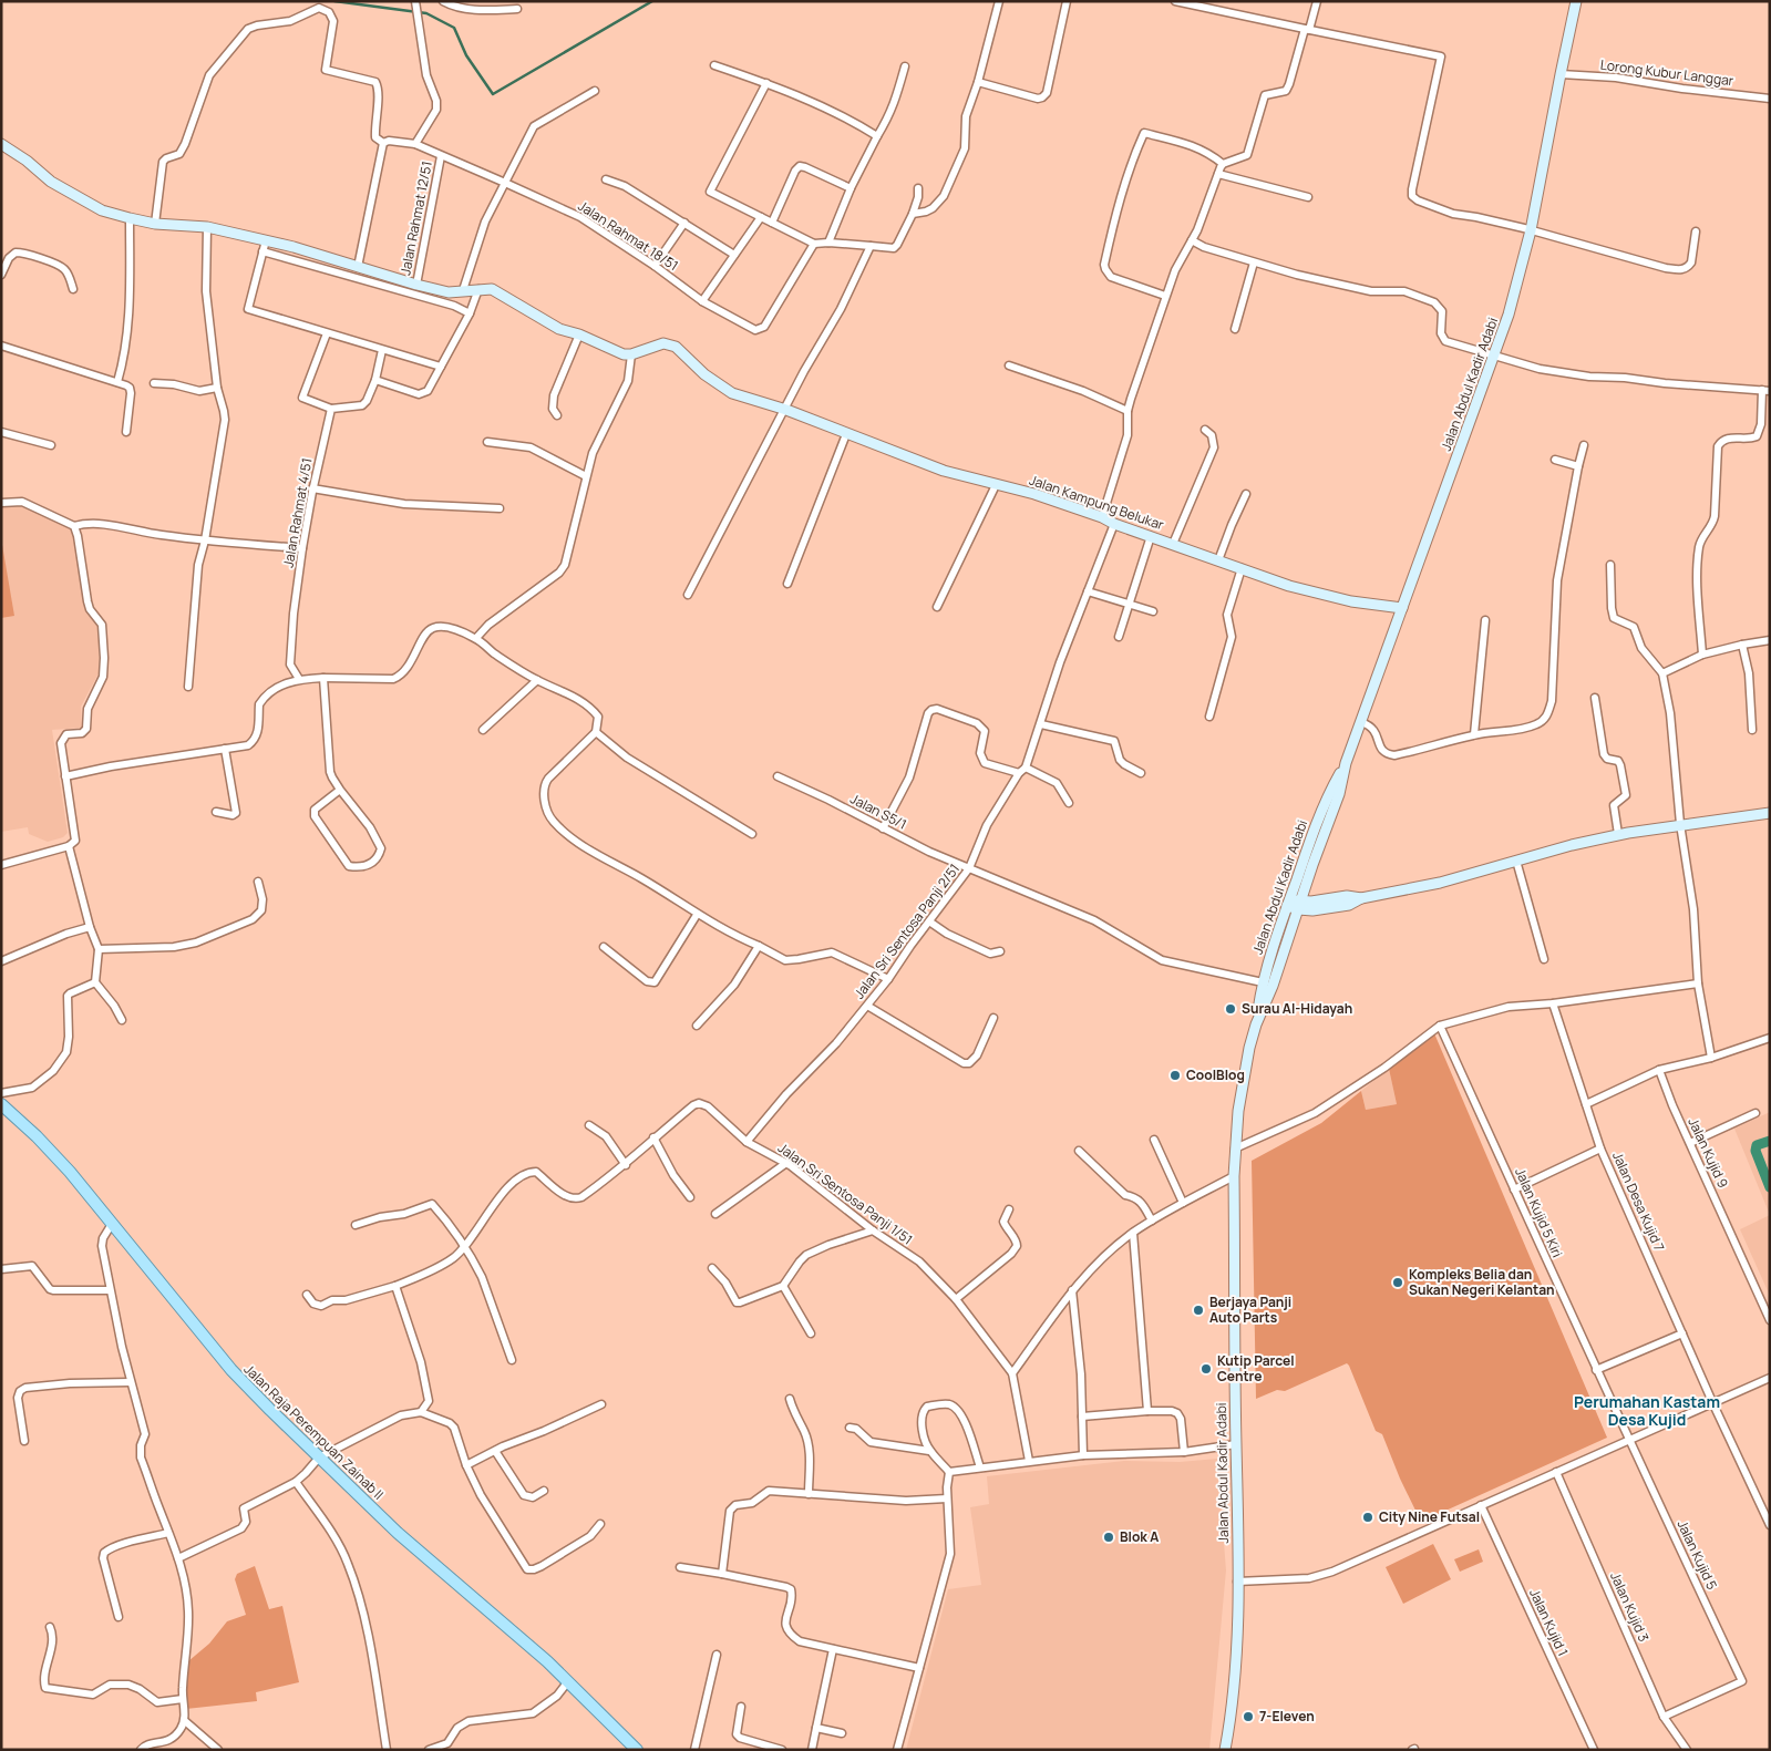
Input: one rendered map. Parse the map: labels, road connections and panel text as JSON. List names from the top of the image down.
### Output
{
  "streets": {
    "main road": ["Jalan Abdul Kadir Adabi", "Jalan Kampung Belukar", "Jalan Raja Perempuan Zainab II"],
    "street": [
      "Lorong Kubur Langgar",
      "Jalan Rahmat 12/51",
      "Jalan Rahmat 18/51",
      "Jalan Rahmat 4/51",
      "Jalan S5/1",
      "Jalan Sri Sentosa Panji 2/51",
      "Jalan Kujid 9",
      "Jalan Sri Sentosa Panji 1/51",
      "Jalan Desa Kujid 7",
      "Jalan Kujid 5 Kiri",
      "Jalan Kujid 5",
      "Jalan Kujid 3",
      "Jalan Kujid 1"
    ]
  },
  "crossings": [
    ["Lorong Kubur Langgar", "Jalan Abdul Kadir Adabi"],
    ["Jalan Rahmat 12/51", "Jalan Rahmat 18/51"],
    ["Jalan Abdul Kadir Adabi", "Jalan Kampung Belukar"],
    ["Jalan Abdul Kadir Adabi", "Jalan S5/1"],
    ["Jalan S5/1", "Jalan Sri Sentosa Panji 2/51"],
    ["Jalan Sri Sentosa Panji 2/51", "Jalan Sri Sentosa Panji 1/51"],
    ["Jalan Kujid 5 Kiri", "Jalan Kujid 5"],
    ["Jalan Kujid 5", "Jalan Kujid 3"]
  ],
  "districts": ["Perumahan Kastam Desa Kujid"],
  "places": [
    "Surau Al-Hidayah",
    "CoolBlog",
    "Kompleks Belia dan Sukan Negeri Kelantan",
    "Berjaya Panji Auto Parts",
    "Kutip Parcel Centre",
    "City Nine Futsal",
    "Blok A",
    "7-Eleven"
  ]
}
